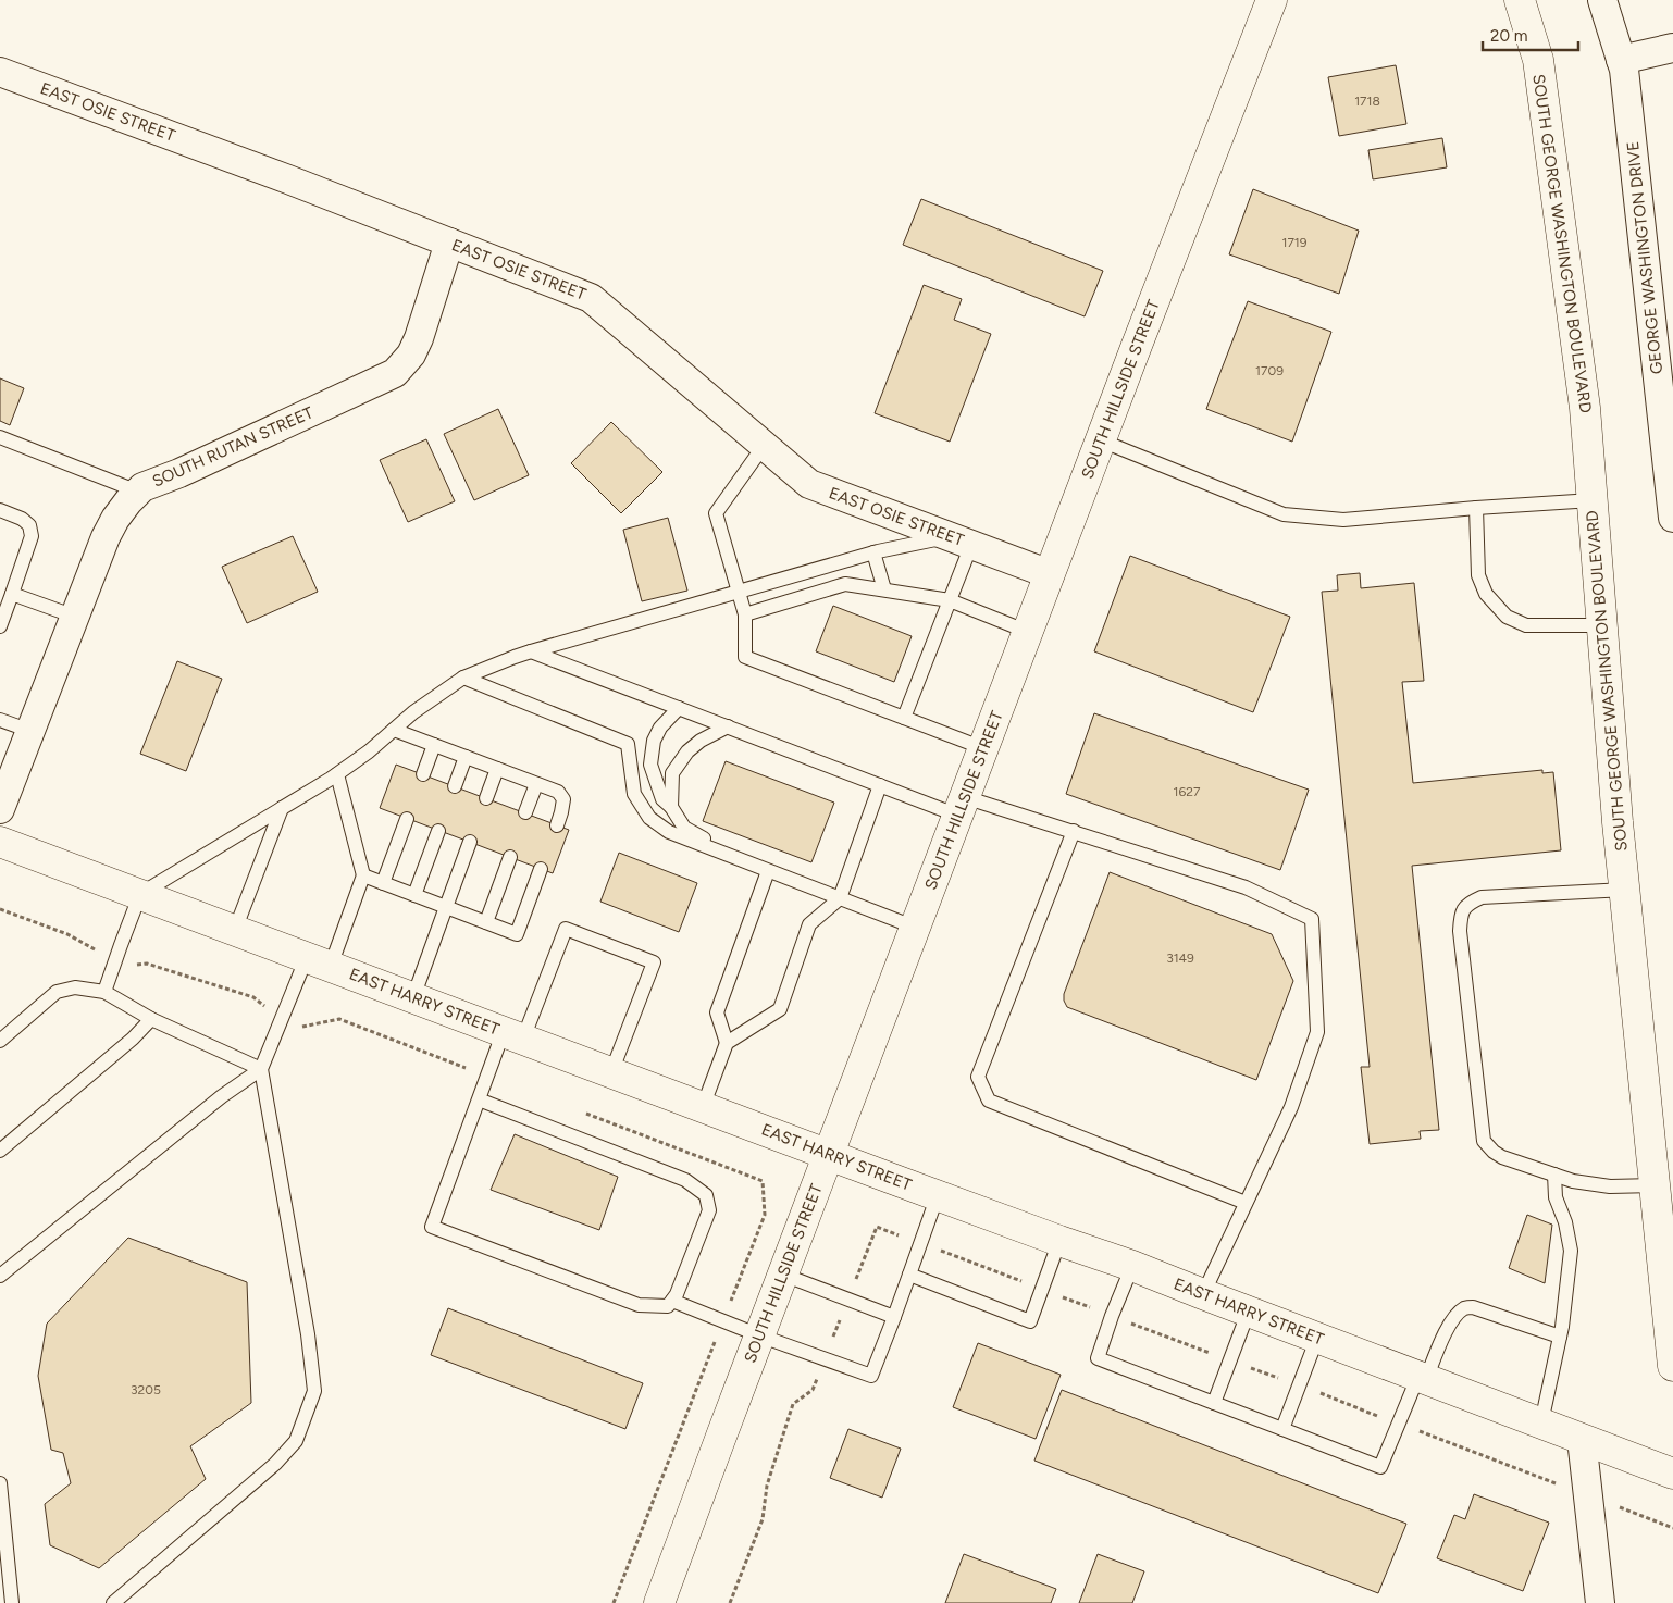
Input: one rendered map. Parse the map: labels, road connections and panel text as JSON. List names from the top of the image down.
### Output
{
  "streets": {
    "main road": ["SOUTH GEORGE WASHINGTON BOULEVARD", "SOUTH HILLSIDE STREET", "EAST HARRY STREET"],
    "street": ["EAST OSIE STREET", "GEORGE WASHINGTON DRIVE", "SOUTH RUTAN STREET"]
  },
  "crossings": [
    ["EAST OSIE STREET", "SOUTH HILLSIDE STREET"],
    ["EAST OSIE STREET", "SOUTH RUTAN STREET"],
    ["SOUTH HILLSIDE STREET", "EAST HARRY STREET"]
  ],
  "house_numbers": [
    "1718",
    "1719",
    "1709",
    "1627",
    "3149",
    "3205"
  ],
  "scale_bar": "20 m"
}
